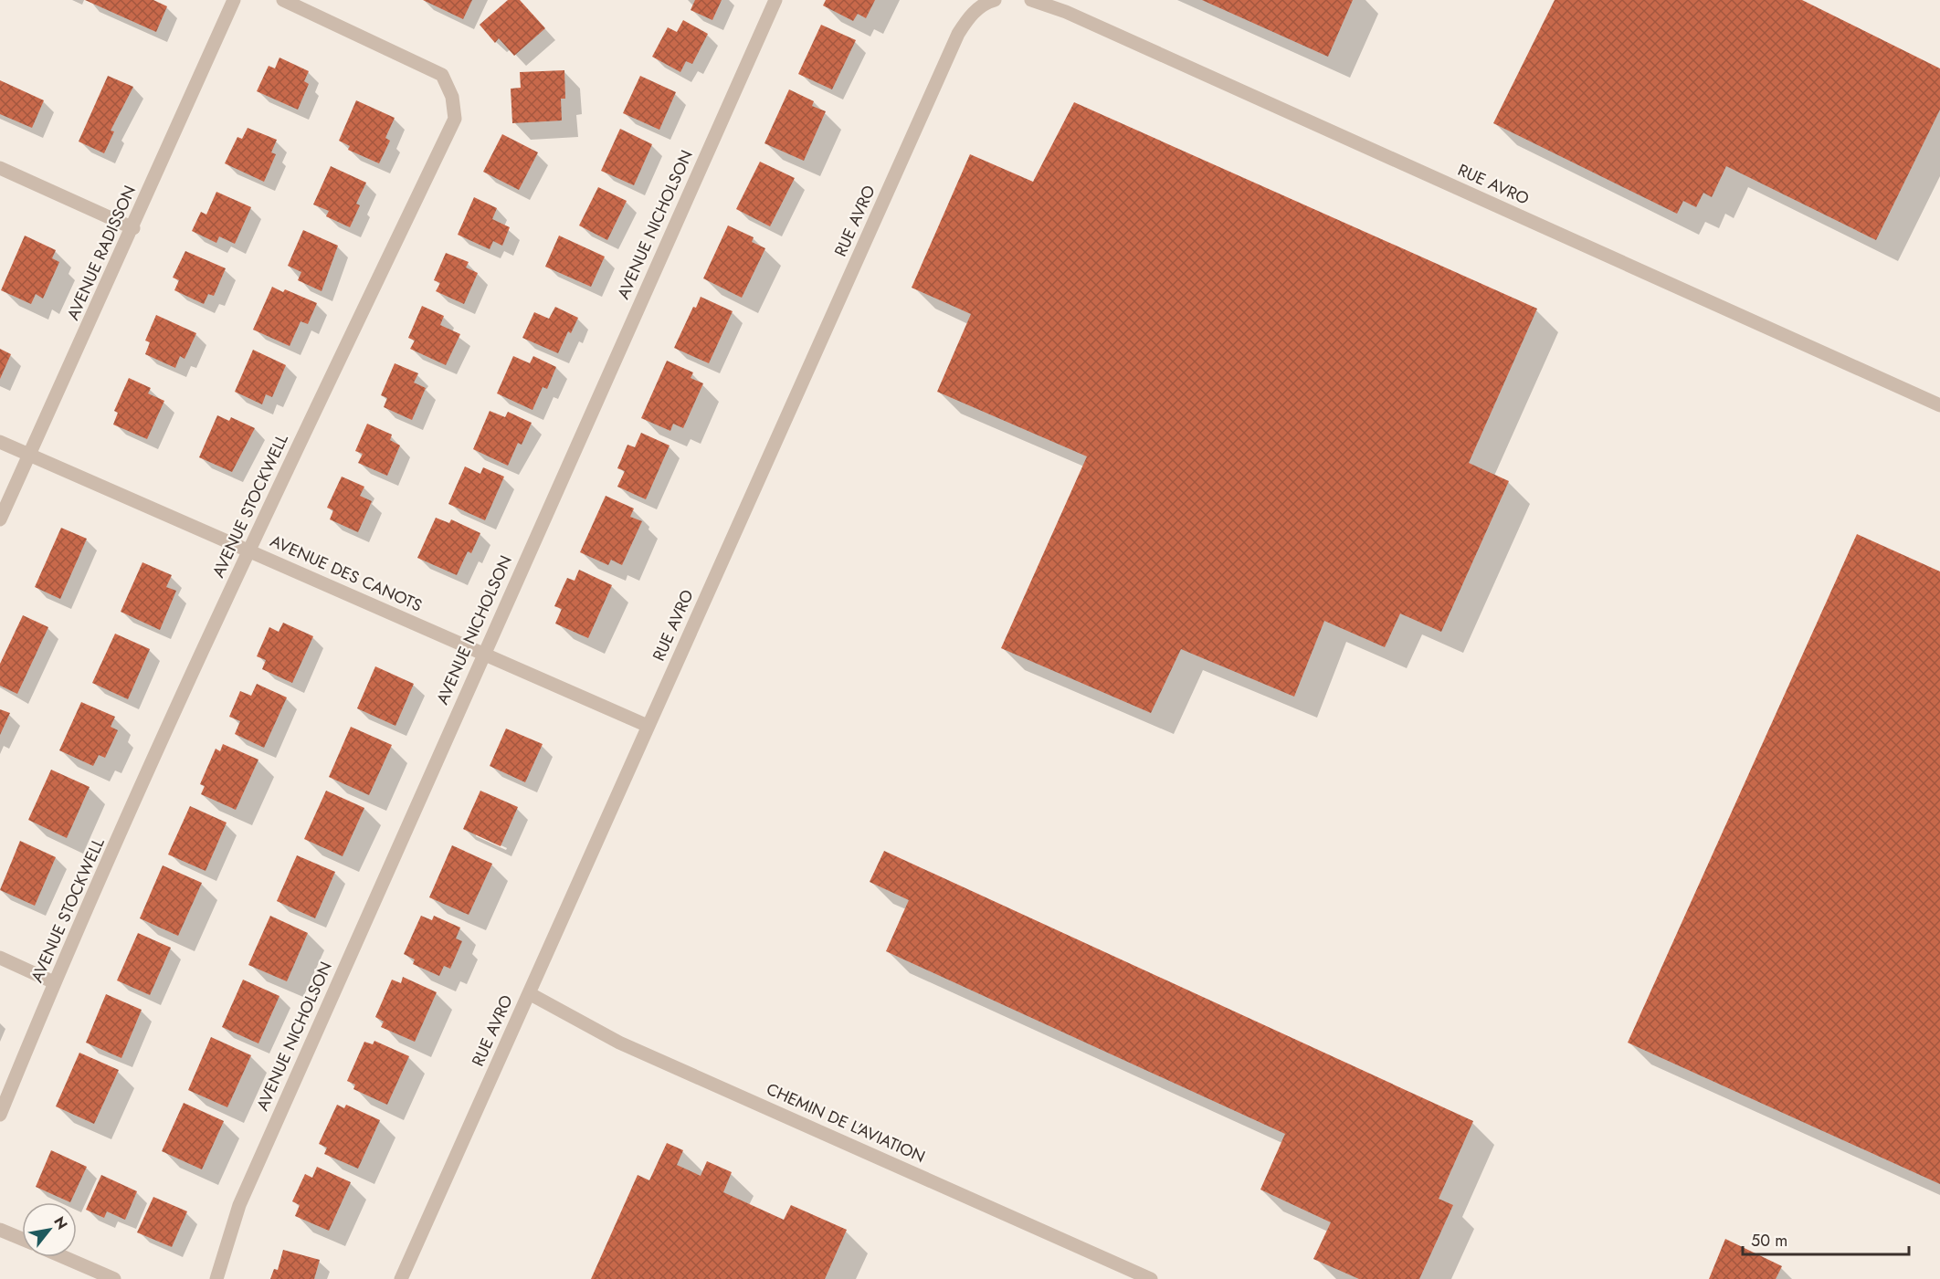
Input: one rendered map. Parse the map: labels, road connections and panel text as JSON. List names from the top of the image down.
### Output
{
  "streets": {
    "street": [
      "RUE AVRO",
      "AVENUE NICHOLSON",
      "AVENUE RADISSON",
      "AVENUE STOCKWELL",
      "AVENUE DES CANOTS",
      "CHEMIN DE L'AVIATION"
    ]
  },
  "crossings": [
    ["RUE AVRO", "AVENUE DES CANOTS"],
    ["RUE AVRO", "CHEMIN DE L'AVIATION"],
    ["AVENUE NICHOLSON", "AVENUE DES CANOTS"],
    ["AVENUE RADISSON", "AVENUE DES CANOTS"],
    ["AVENUE STOCKWELL", "AVENUE DES CANOTS"]
  ],
  "scale_bar": "50 m",
  "north": "top right"
}
